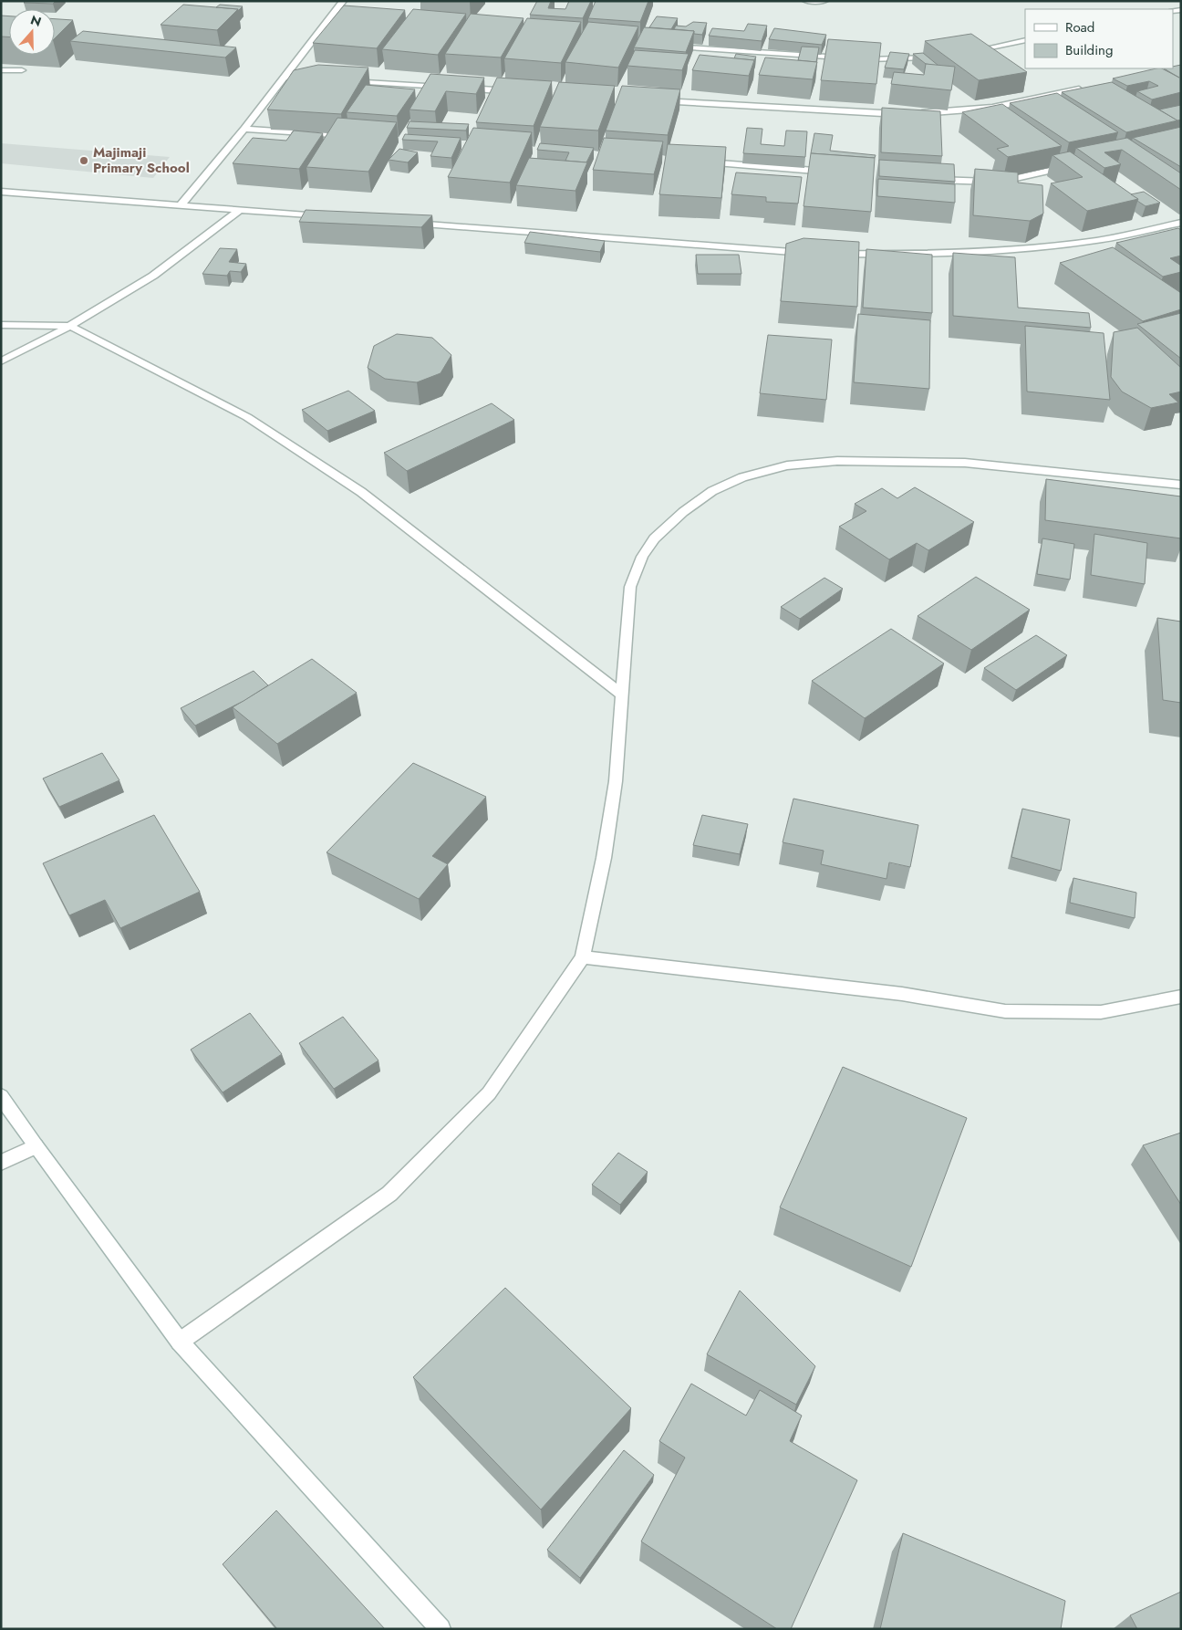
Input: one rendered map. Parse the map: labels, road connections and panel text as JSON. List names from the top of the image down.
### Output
{
  "places": ["Majimaji Primary School"],
  "legend": ["Road", "Building"],
  "north": "top"
}
